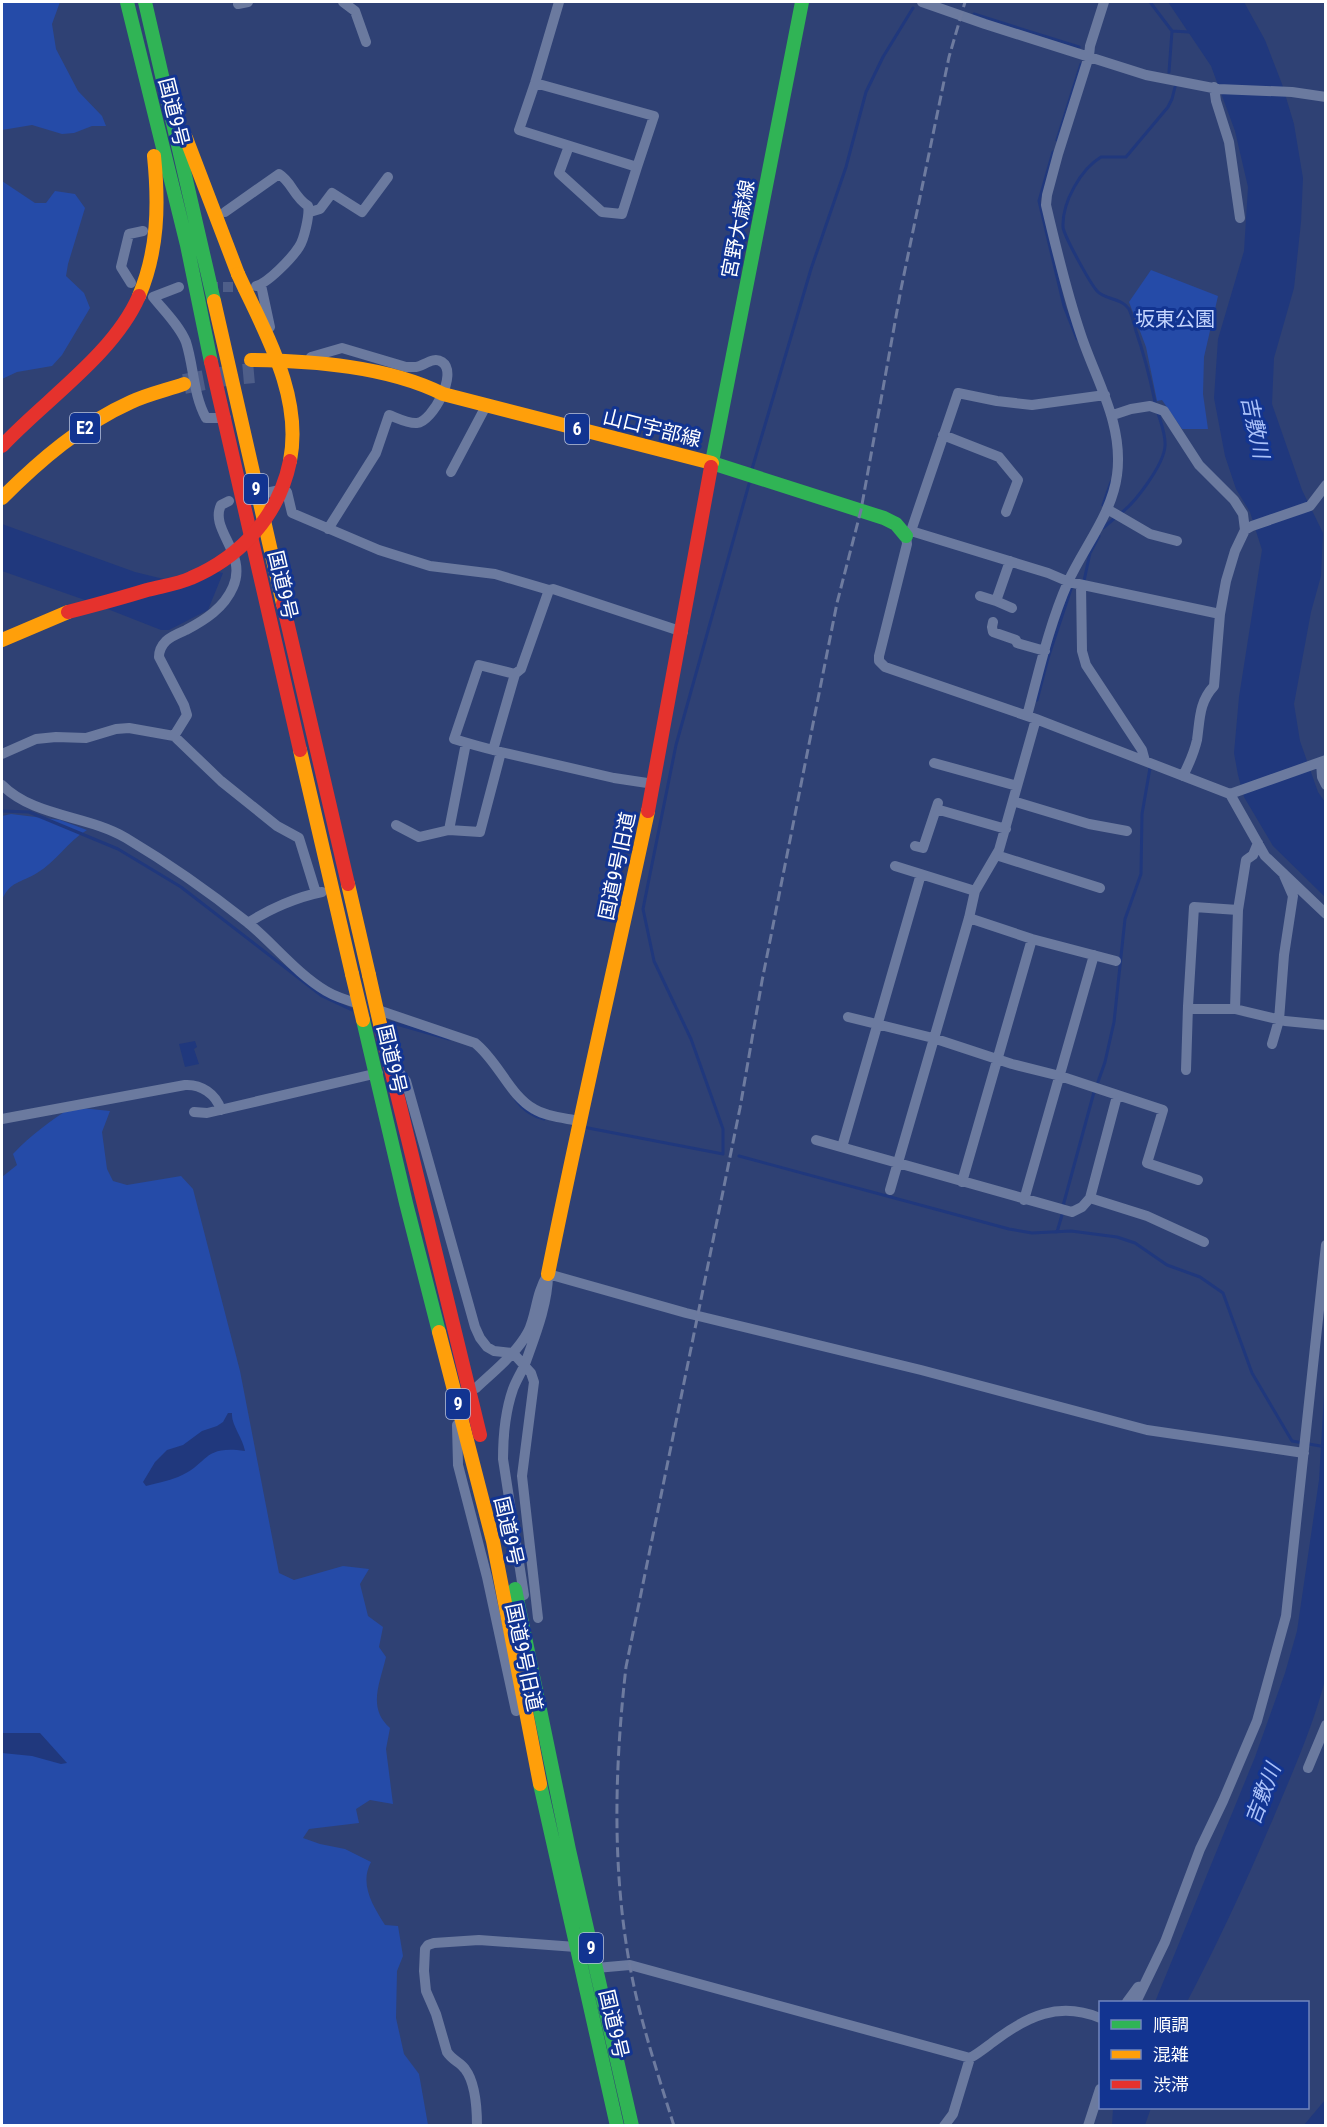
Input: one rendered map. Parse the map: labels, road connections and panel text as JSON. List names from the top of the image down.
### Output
{
  "streets": {
    "main road": [
      "国道9号",
      "宮野大歳線",
      "E2",
      "山口宇部線",
      "6",
      "9",
      "国道9号旧道"
    ]
  },
  "crossings": [
    ["国道9号", "国道9号旧道"],
    ["宮野大歳線", "山口宇部線"],
    ["宮野大歳線", "国道9号旧道"],
    ["山口宇部線", "国道9号旧道"]
  ],
  "water": ["吉敷川"],
  "parks": ["坂東公園"],
  "legend": ["順調", "混雑", "渋滞"]
}
